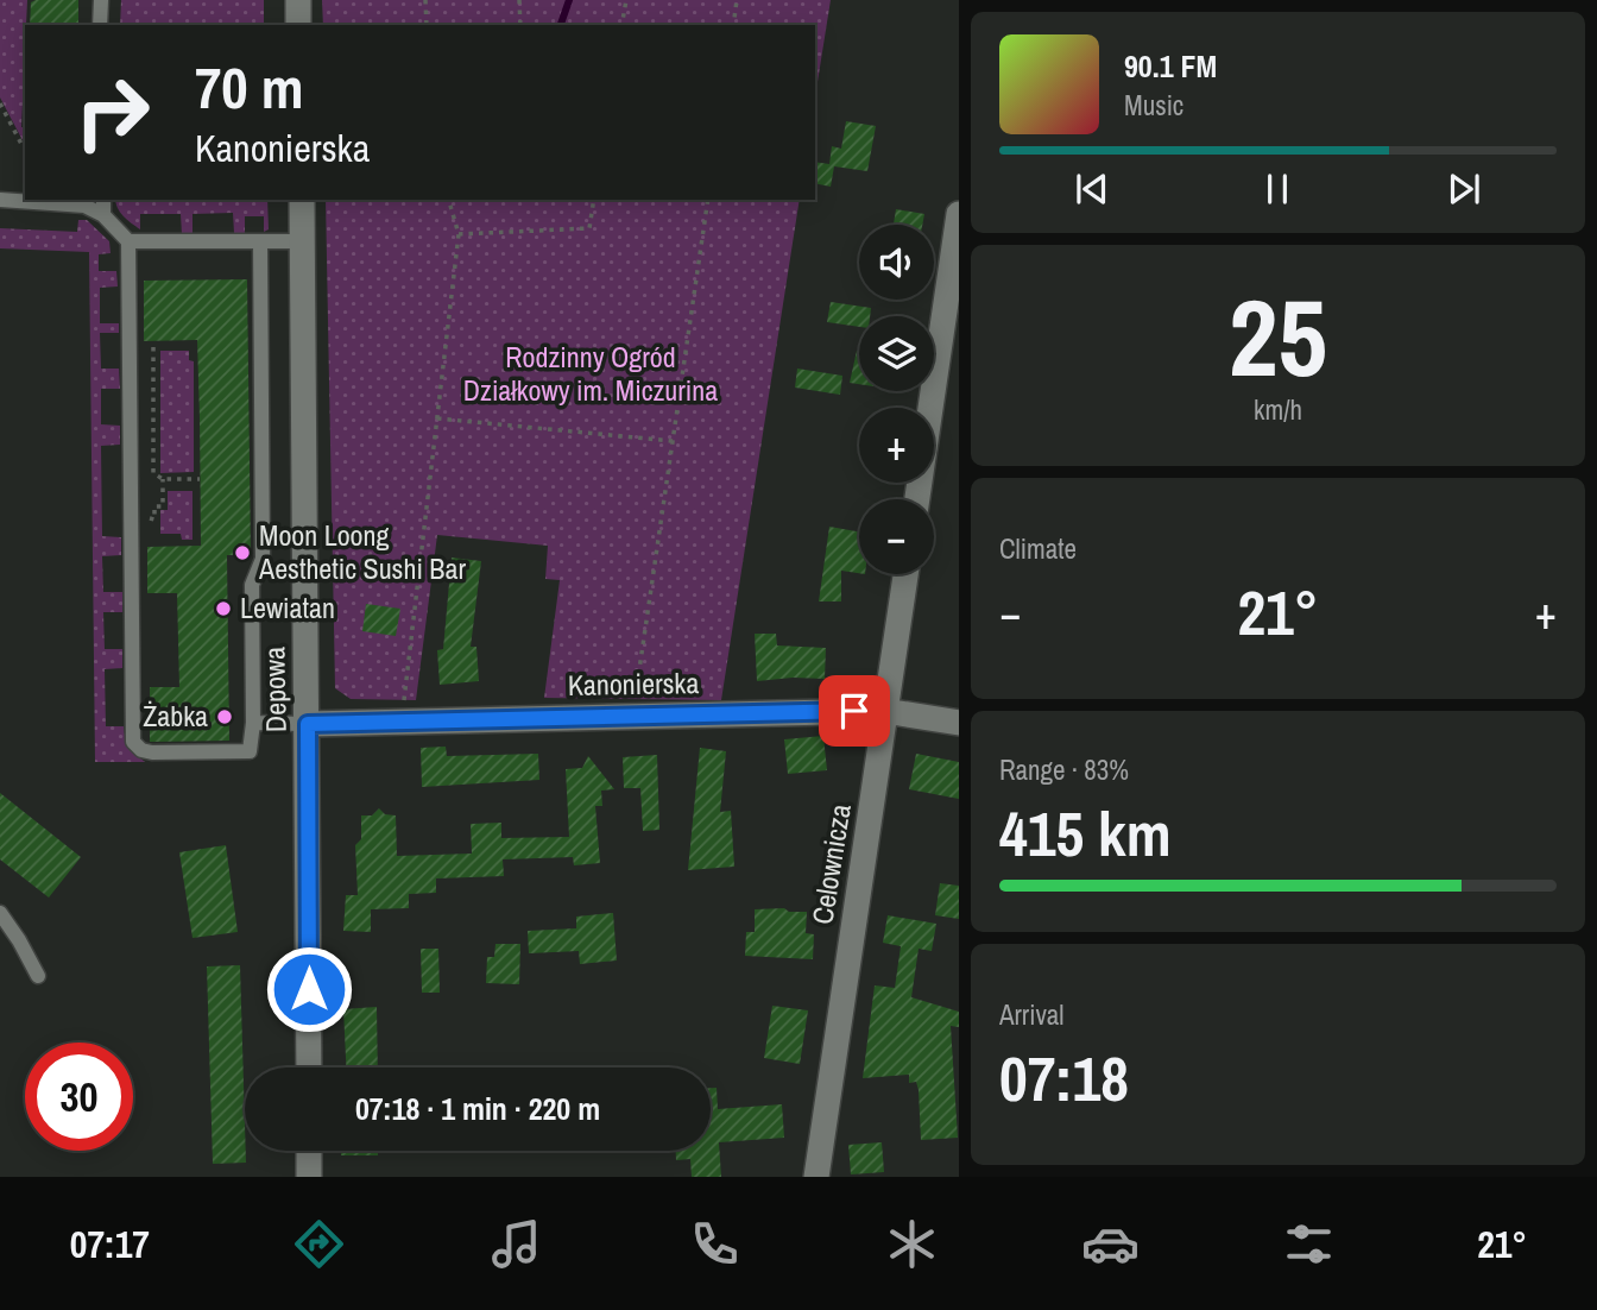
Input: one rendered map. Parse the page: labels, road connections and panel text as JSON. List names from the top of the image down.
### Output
{
  "streets": {
    "street": ["Kanonierska", "Depowa", "Celownicza"]
  },
  "crossings": [
    ["Kanonierska", "Depowa"],
    ["Kanonierska", "Celownicza"]
  ],
  "parks": ["Rodzinny Ogród Działkowy im. Miczurina"],
  "places": ["Moon Loong Aesthetic Sushi Bar", "Lewiatan", "Żabka"],
  "page": {
    "turn": ["70 m", "Kanonierska"],
    "song": ["90.1 FM", "Music"],
    "map_buttons": ["+", "−"],
    "tile": [
      ["25", "km/h"],
      "Climate",
      ["Range · 83%", "415 km"],
      ["Arrival", "07:18"]
    ],
    "heat": ["−", "21°", "+"],
    "limit": "30",
    "trip": "07:18 · 1 min · 220 m",
    "tabs": ["07:17", "21°"]
  }
}
